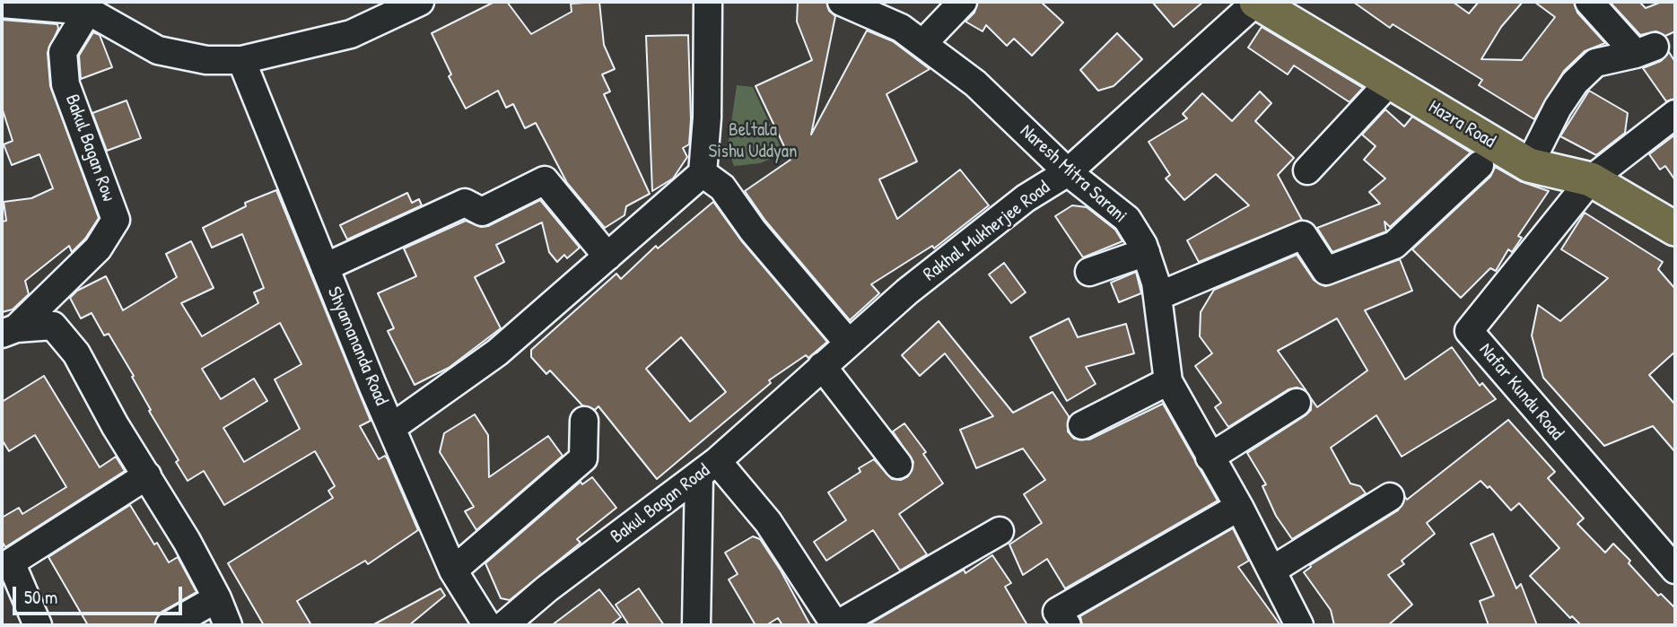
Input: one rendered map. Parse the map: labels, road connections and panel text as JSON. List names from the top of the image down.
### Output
{
  "streets": {
    "main road": ["Hazra Road"],
    "street": [
      "Bakul Bagan Row",
      "Naresh Mitra Sarani",
      "Rakhal Mukherjee Road",
      "Shyamananda Road",
      "Nafar Kundu Road",
      "Bakul Bagan Road"
    ]
  },
  "crossings": [
    ["Hazra Road", "Rakhal Mukherjee Road"],
    ["Hazra Road", "Nafar Kundu Road"],
    ["Naresh Mitra Sarani", "Rakhal Mukherjee Road"],
    ["Rakhal Mukherjee Road", "Bakul Bagan Road"]
  ],
  "parks": ["Beltala Sishu Uddyan"],
  "scale_bar": "50 m"
}
